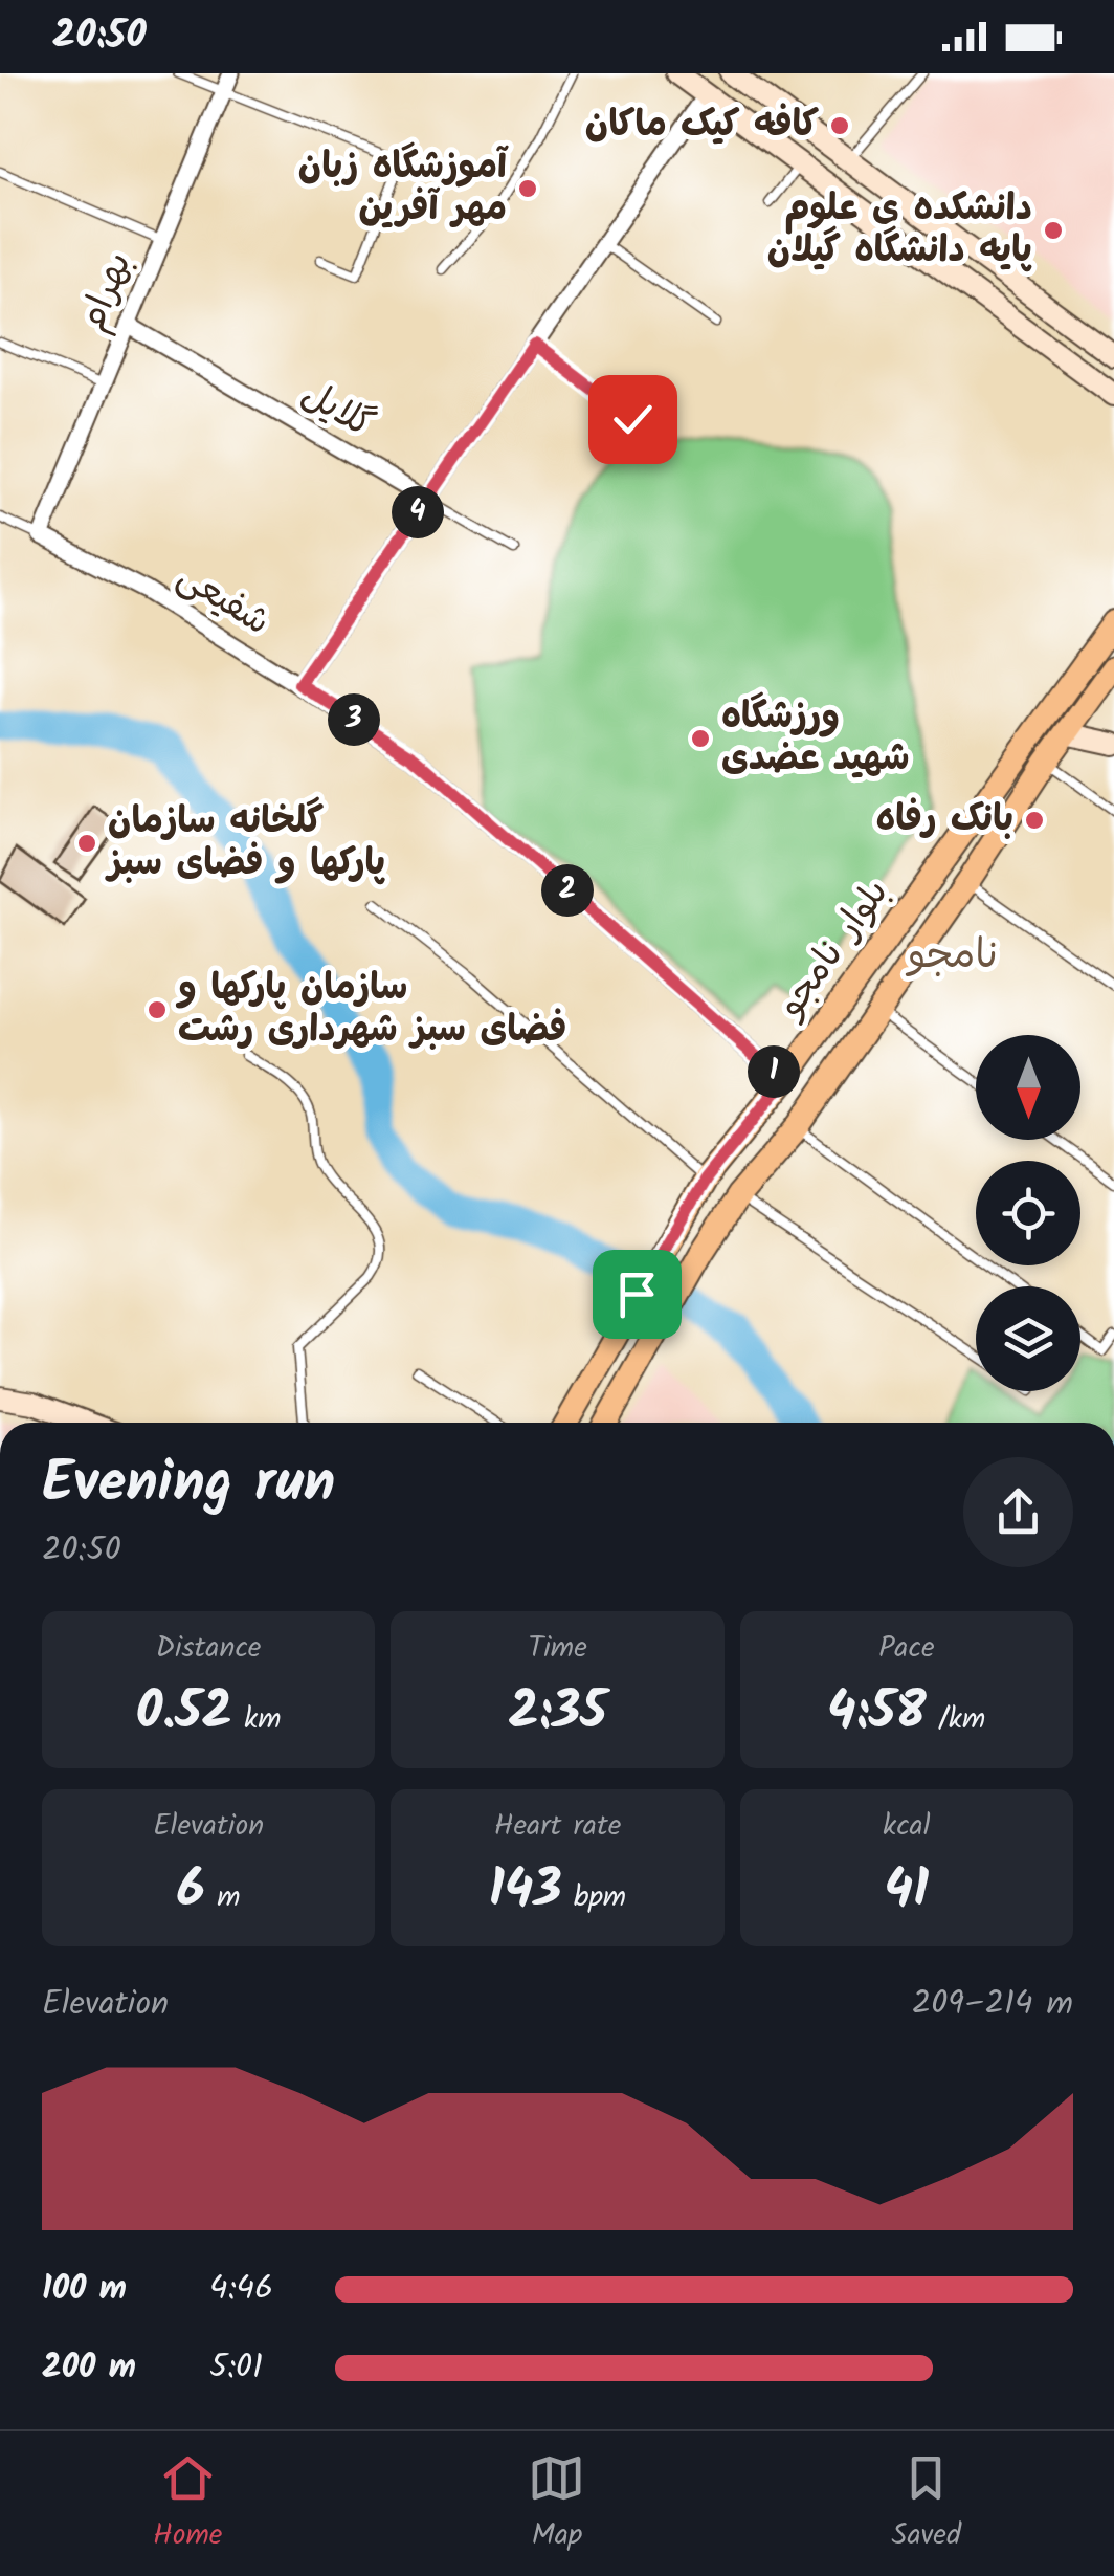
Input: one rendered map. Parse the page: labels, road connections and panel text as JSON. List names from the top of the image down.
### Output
{
  "streets": {
    "main road": ["بلوار نامجو"],
    "street": ["بهرام", "گلایل", "شفیعی"]
  },
  "crossings": [
    ["بهرام", "گلایل"],
    ["بهرام", "شفیعی"],
    ["شفیعی", "بلوار نامجو"]
  ],
  "districts": ["نامجو"],
  "places": [
    "کافه کیک ماکان",
    "آموزشگاه زبان مهر آفرین",
    "دانشکده ی علوم پایه دانشگاه گیلان",
    "ورزشگاه شهید عضدی",
    "بانک رفاه",
    "گلخانه سازمان پارکها و فضای سبز",
    "سازمان پارکها و فضای سبز شهرداری رشت"
  ],
  "north": "bottom",
  "page": {
    "status": "20:50",
    "pins": [
      "4",
      "3",
      "2",
      "1"
    ],
    "heading": ["Evening run", "20:50"],
    "stats": [
      ["Distance", "0.52 km"],
      ["Time", "2:35"],
      ["Pace", "4:58 /km"],
      ["Elevation", "6 m"],
      ["Heart rate", "143 bpm"],
      ["kcal", "41"]
    ],
    "chart": ["Elevation", "209–214 m"],
    "list": [
      {
        "name": "100 m",
        "note": "4:46"
      },
      {
        "name": "200 m",
        "note": "5:01"
      }
    ],
    "tabs": ["Home", "Map", "Saved"]
  }
}
